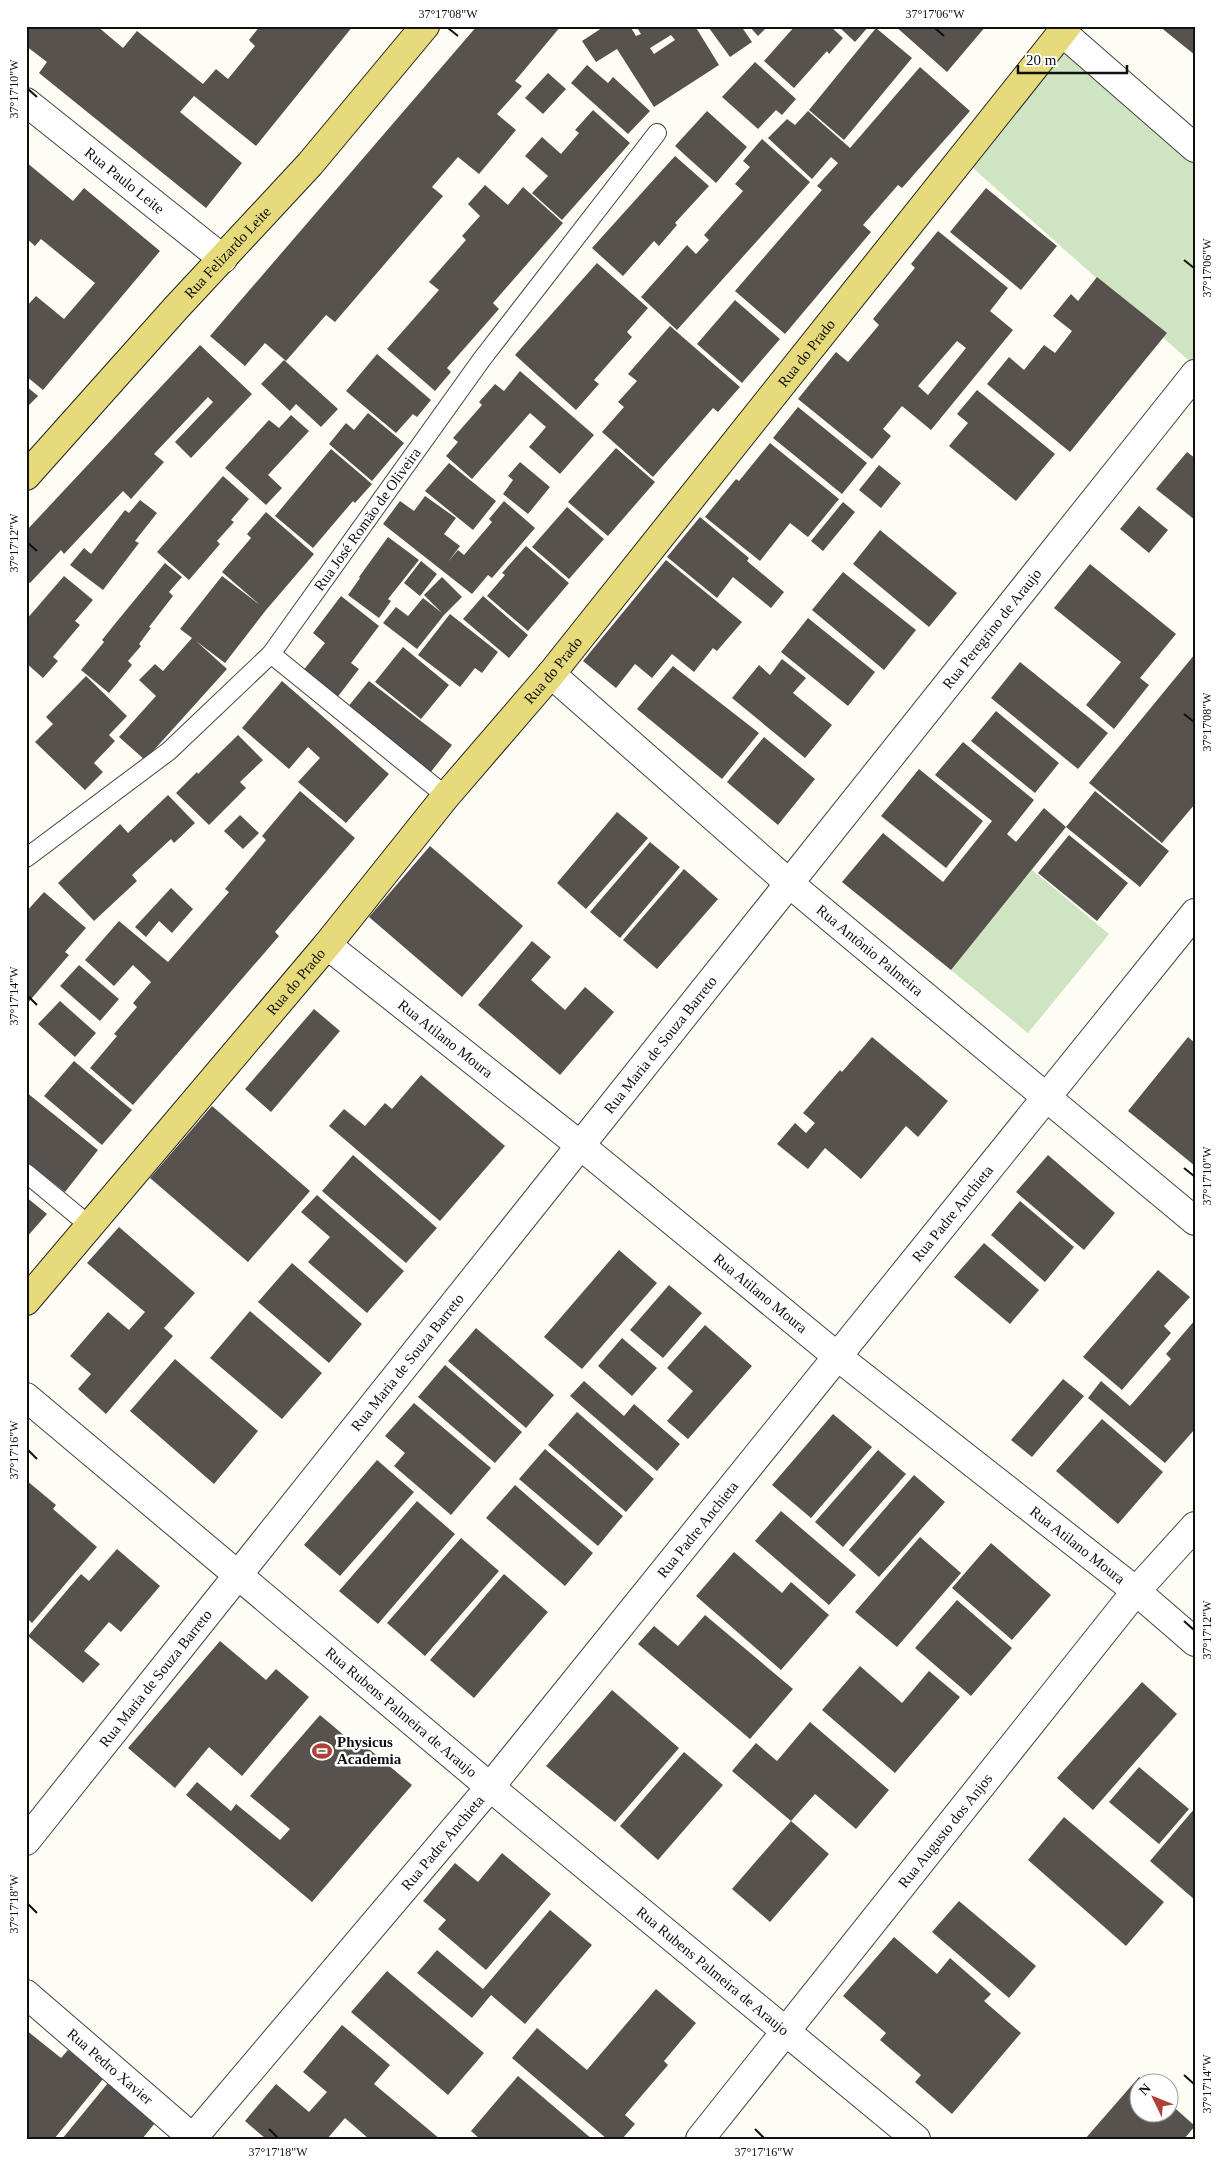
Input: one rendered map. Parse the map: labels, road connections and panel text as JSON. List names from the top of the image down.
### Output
{
  "streets": {
    "main road": ["Rua Felizardo Leite", "Rua do Prado"],
    "street": [
      "Rua Paulo Leite",
      "Rua Peregrino de Araujo",
      "Rua Antônio Palmeira",
      "Rua Atilano Moura",
      "Rua Maria de Souza Barreto",
      "Rua Padre Anchieta",
      "Rua Rubens Palmeira de Araujo",
      "Rua Augusto dos Anjos",
      "Rua Pedro Xavier"
    ],
    "lane": ["Rua José Romão de Oliveira"]
  },
  "crossings": [
    ["Rua Paulo Leite", "Rua Felizardo Leite"],
    ["Rua do Prado", "Rua Antônio Palmeira"],
    ["Rua do Prado", "Rua Atilano Moura"],
    ["Rua Peregrino de Araujo", "Rua Antônio Palmeira"],
    ["Rua Peregrino de Araujo", "Rua Maria de Souza Barreto"],
    ["Rua Antônio Palmeira", "Rua Maria de Souza Barreto"],
    ["Rua Antônio Palmeira", "Rua Padre Anchieta"],
    ["Rua Atilano Moura", "Rua Maria de Souza Barreto"],
    ["Rua Atilano Moura", "Rua Padre Anchieta"],
    ["Rua Atilano Moura", "Rua Augusto dos Anjos"],
    ["Rua Maria de Souza Barreto", "Rua Rubens Palmeira de Araujo"],
    ["Rua Padre Anchieta", "Rua Rubens Palmeira de Araujo"],
    ["Rua Padre Anchieta", "Rua Pedro Xavier"],
    ["Rua Rubens Palmeira de Araujo", "Rua Augusto dos Anjos"]
  ],
  "places": {
    "sports": ["Physicus Academia"]
  },
  "scale_bar": "20 m",
  "north": "top left",
  "coordinates": [
    "37°17'08\"W",
    "37°17'06\"W",
    "37°17'10\"W",
    "37°17'12\"W",
    "37°17'14\"W",
    "37°17'16\"W",
    "37°17'18\"W"
  ]
}
